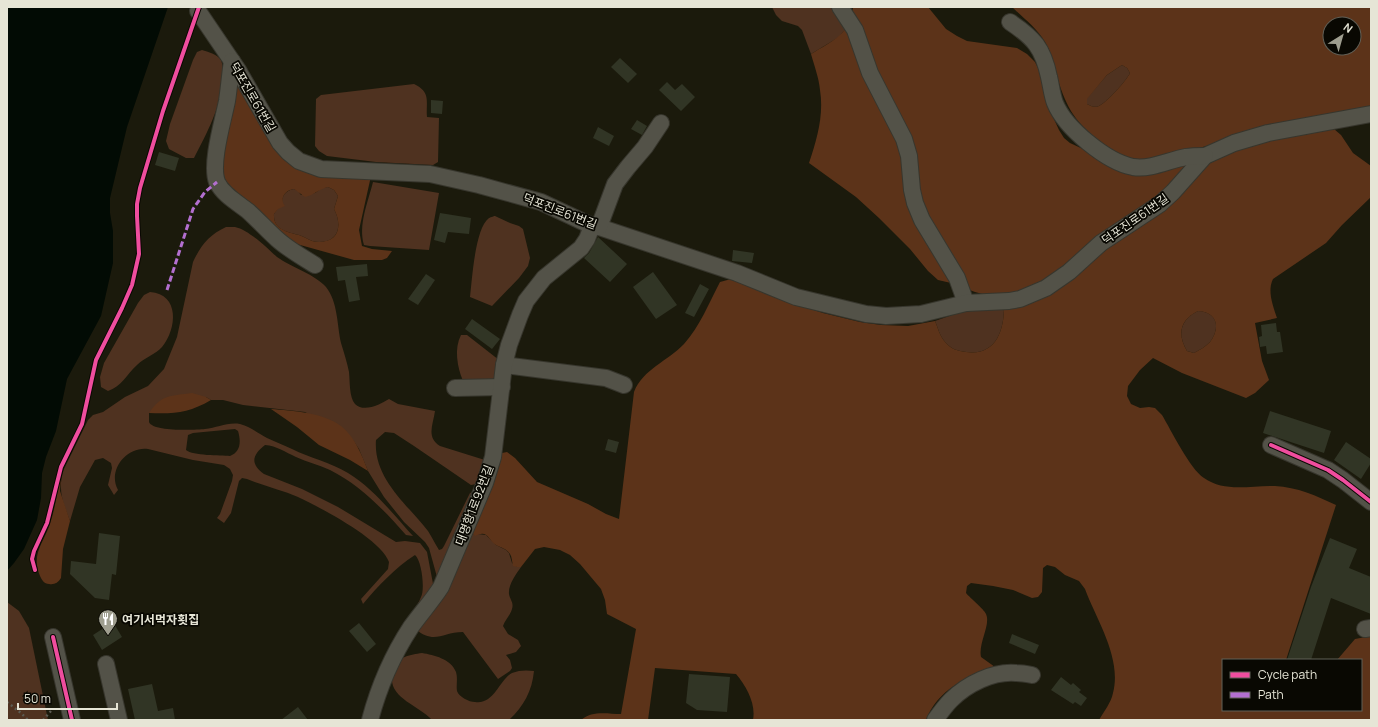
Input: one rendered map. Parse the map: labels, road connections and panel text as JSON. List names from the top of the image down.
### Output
{
  "streets": {
    "street": ["덕포진로61번길", "대명항1로92번길"]
  },
  "crossings": [
    ["덕포진로61번길", "대명항1로92번길"]
  ],
  "places": {
    "restaurant": ["여기서먹자횟집"]
  },
  "legend": ["Cycle path", "Path"],
  "scale_bar": "50 m",
  "north": "top right"
}
